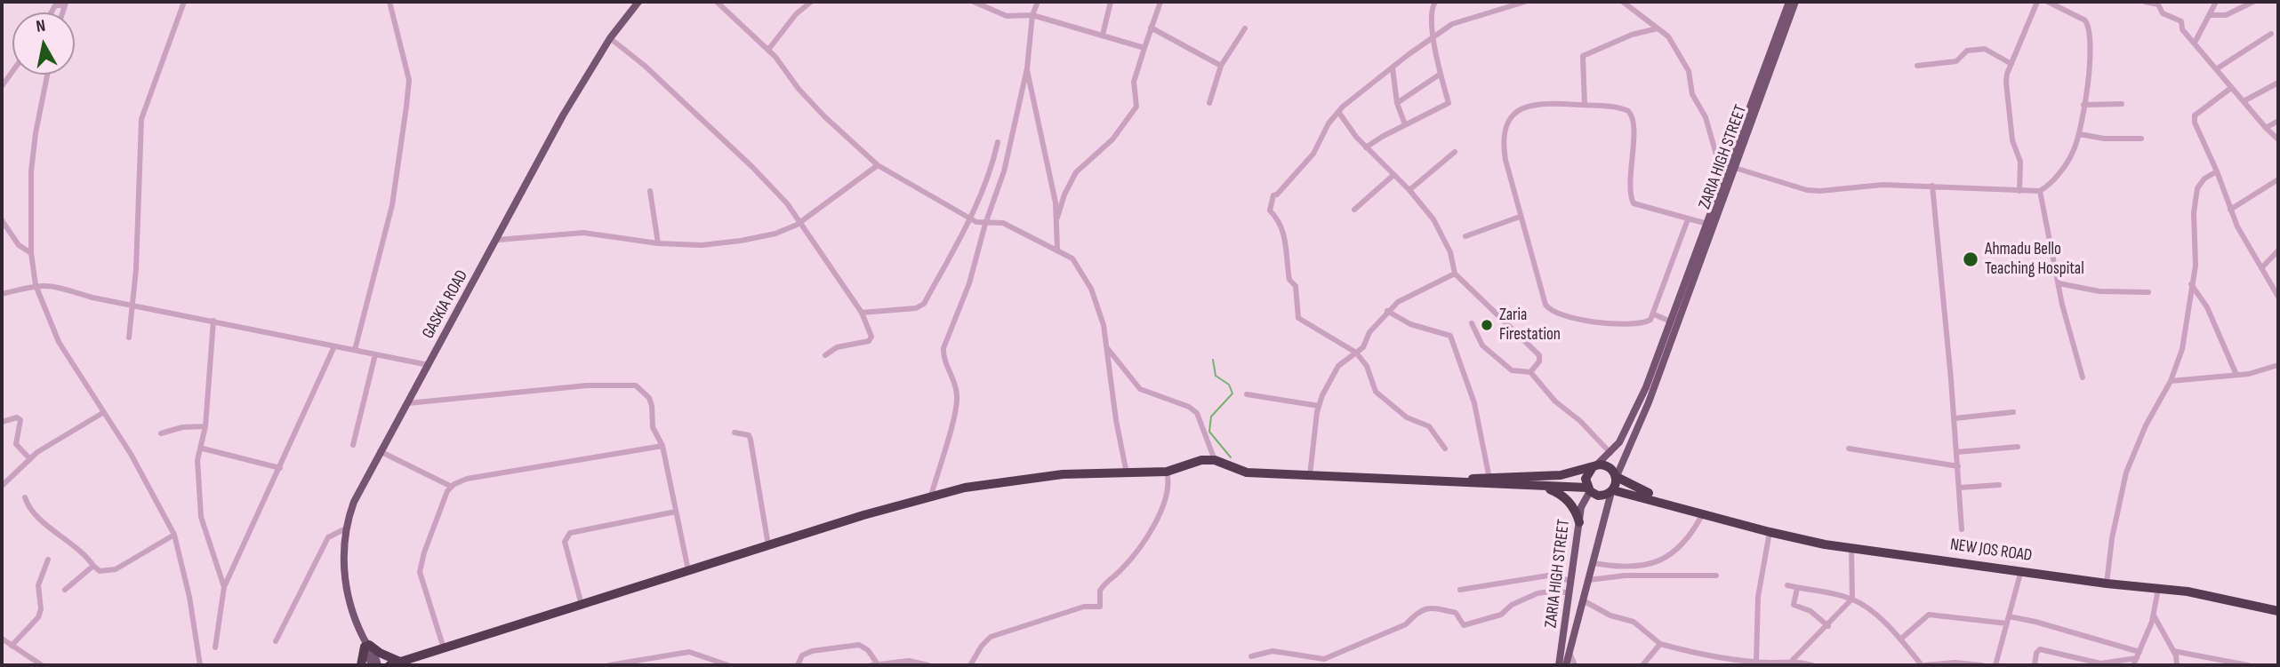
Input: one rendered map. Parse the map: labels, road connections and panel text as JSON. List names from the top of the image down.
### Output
{
  "streets": {
    "highway": ["NEW JOS ROAD"],
    "main road": ["ZARIA HIGH STREET", "GASKIA ROAD"]
  },
  "crossings": [
    ["ZARIA HIGH STREET", "NEW JOS ROAD"]
  ],
  "places": ["Ahmadu Bello Teaching Hospital", "Zaria Firestation"],
  "north": "top"
}
